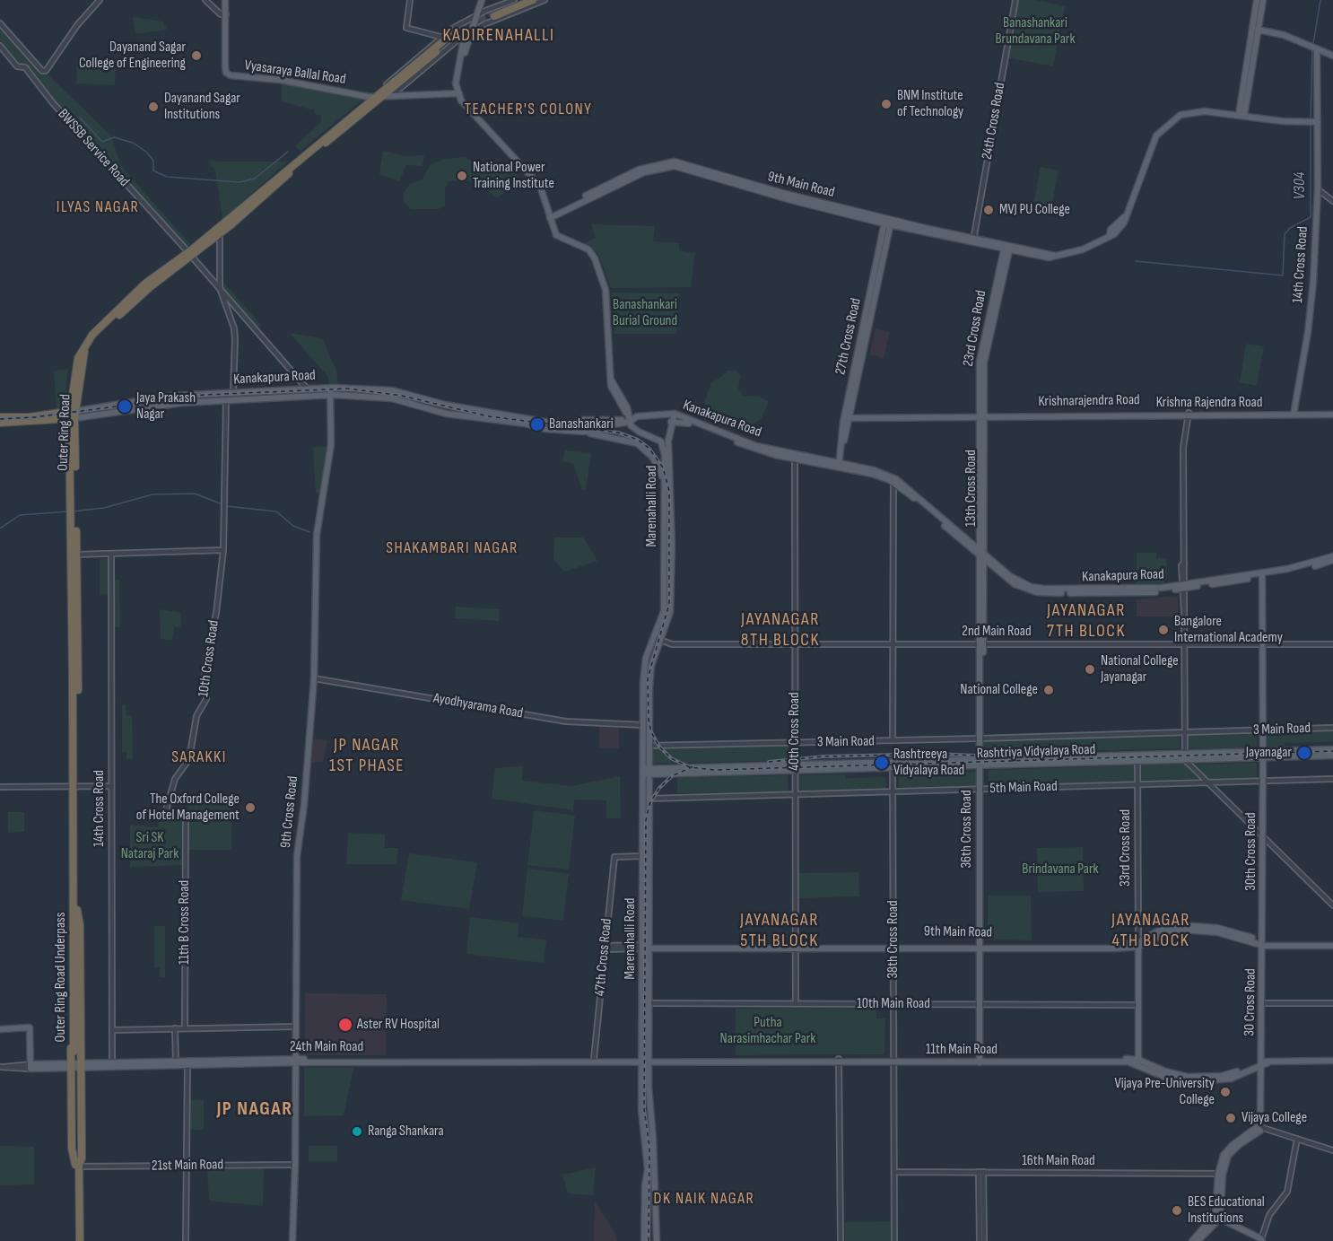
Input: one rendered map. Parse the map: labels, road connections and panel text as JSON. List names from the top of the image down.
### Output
{
  "streets": {
    "highway": ["Kanakapura Road", "Outer Ring Road", "Outer Ring Road Underpass"],
    "main road": [
      "Vyasaraya Ballal Road",
      "9th Main Road",
      "14th Cross Road",
      "23rd Cross Road",
      "27th Cross Road",
      "Krishna Rajendra Road",
      "13th Cross Road",
      "Marenahalli Road",
      "Rashtriya Vidyalaya Road",
      "9th Cross Road",
      "36th Cross Road",
      "33rd Cross Road",
      "30th Cross Road",
      "30 Cross Road",
      "24th Main Road",
      "11th Main Road"
    ],
    "street": [
      "24th Cross Road",
      "BWSSB Service Road",
      "2nd Main Road",
      "10th Cross Road",
      "Ayodhyarama Road",
      "3 Main Road",
      "40th Cross Road",
      "5th Main Road",
      "11th B Cross Road",
      "38th Cross Road",
      "47th Cross Road",
      "10th Main Road",
      "16th Main Road",
      "21st Main Road"
    ]
  },
  "crossings": [
    ["Vyasaraya Ballal Road", "Outer Ring Road"],
    ["24th Cross Road", "9th Main Road"],
    ["BWSSB Service Road", "Kanakapura Road"],
    ["BWSSB Service Road", "Outer Ring Road"],
    ["9th Main Road", "14th Cross Road"],
    ["9th Main Road", "23rd Cross Road"],
    ["9th Main Road", "27th Cross Road"],
    ["9th Main Road", "Marenahalli Road"],
    ["9th Main Road", "40th Cross Road"],
    ["9th Main Road", "36th Cross Road"],
    ["9th Main Road", "33rd Cross Road"],
    ["9th Main Road", "30th Cross Road"],
    ["9th Main Road", "38th Cross Road"],
    ["9th Main Road", "30 Cross Road"],
    ["9th Main Road", "10th Main Road"],
    ["9th Main Road", "11th Main Road"],
    ["14th Cross Road", "24th Main Road"],
    ["23rd Cross Road", "Krishna Rajendra Road"],
    ["23rd Cross Road", "13th Cross Road"],
    ["27th Cross Road", "Kanakapura Road"],
    ["27th Cross Road", "Krishna Rajendra Road"],
    ["Kanakapura Road", "Outer Ring Road"],
    ["Kanakapura Road", "13th Cross Road"],
    ["Kanakapura Road", "Marenahalli Road"],
    ["Kanakapura Road", "10th Cross Road"],
    ["Kanakapura Road", "40th Cross Road"],
    ["Kanakapura Road", "9th Cross Road"],
    ["Kanakapura Road", "36th Cross Road"],
    ["Kanakapura Road", "30th Cross Road"],
    ["Krishna Rajendra Road", "13th Cross Road"],
    ["Outer Ring Road", "Outer Ring Road Underpass"],
    ["13th Cross Road", "36th Cross Road"],
    ["Marenahalli Road", "2nd Main Road"],
    ["Marenahalli Road", "Ayodhyarama Road"],
    ["Marenahalli Road", "3 Main Road"],
    ["Marenahalli Road", "Rashtriya Vidyalaya Road"],
    ["Marenahalli Road", "5th Main Road"],
    ["Marenahalli Road", "47th Cross Road"],
    ["Marenahalli Road", "10th Main Road"],
    ["Marenahalli Road", "24th Main Road"],
    ["Marenahalli Road", "11th Main Road"],
    ["2nd Main Road", "40th Cross Road"],
    ["2nd Main Road", "36th Cross Road"],
    ["2nd Main Road", "30th Cross Road"],
    ["10th Cross Road", "11th B Cross Road"],
    ["Ayodhyarama Road", "9th Cross Road"],
    ["3 Main Road", "40th Cross Road"],
    ["3 Main Road", "36th Cross Road"],
    ["3 Main Road", "30th Cross Road"],
    ["40th Cross Road", "Rashtriya Vidyalaya Road"],
    ["40th Cross Road", "5th Main Road"],
    ["40th Cross Road", "10th Main Road"],
    ["Rashtriya Vidyalaya Road", "36th Cross Road"],
    ["Rashtriya Vidyalaya Road", "33rd Cross Road"],
    ["Rashtriya Vidyalaya Road", "30th Cross Road"],
    ["Rashtriya Vidyalaya Road", "38th Cross Road"],
    ["5th Main Road", "36th Cross Road"],
    ["5th Main Road", "33rd Cross Road"],
    ["5th Main Road", "30th Cross Road"],
    ["5th Main Road", "38th Cross Road"],
    ["9th Cross Road", "24th Main Road"],
    ["9th Cross Road", "21st Main Road"],
    ["36th Cross Road", "10th Main Road"],
    ["36th Cross Road", "11th Main Road"],
    ["33rd Cross Road", "30th Cross Road"],
    ["33rd Cross Road", "30 Cross Road"],
    ["33rd Cross Road", "10th Main Road"],
    ["33rd Cross Road", "11th Main Road"],
    ["30th Cross Road", "30 Cross Road"],
    ["30th Cross Road", "10th Main Road"],
    ["30th Cross Road", "11th Main Road"],
    ["38th Cross Road", "10th Main Road"],
    ["38th Cross Road", "11th Main Road"],
    ["38th Cross Road", "16th Main Road"],
    ["47th Cross Road", "24th Main Road"],
    ["30 Cross Road", "10th Main Road"],
    ["30 Cross Road", "11th Main Road"],
    ["10th Main Road", "11th Main Road"],
    ["24th Main Road", "11th Main Road"]
  ],
  "districts": [
    "KADIRENAHALLI",
    "TEACHER'S COLONY",
    "ILYAS NAGAR",
    "SHAKAMBARI NAGAR",
    "JAYANAGAR 7TH BLOCK",
    "JAYANAGAR 8TH BLOCK",
    "JP NAGAR 1ST PHASE",
    "SARAKKI",
    "JAYANAGAR 5TH BLOCK",
    "JAYANAGAR 4TH BLOCK",
    "JP NAGAR",
    "DK NAIK NAGAR"
  ],
  "water": ["V304"],
  "parks": [
    "Banashankari Brundavana Park",
    "Banashankari Burial Ground",
    "Sri SK Nataraj Park",
    "Brindavana Park",
    "Putha Narasimhachar Park"
  ],
  "places": [
    "Dayanand Sagar College of Engineering",
    "BNM Institute of Technology",
    "Dayanand Sagar Institutions",
    "National Power Training Institute",
    "MVJ PU College",
    "Jaya Prakash Nagar",
    "Banashankari",
    "Bangalore International Academy",
    "National College Jayanagar",
    "National College",
    "Jayanagar",
    "Rashtreeya Vidyalaya Road",
    "The Oxford College of Hotel Management",
    "Aster RV Hospital",
    "Vijaya Pre-University College",
    "Vijaya College",
    "Ranga Shankara",
    "BES Educational Institutions"
  ]
}
